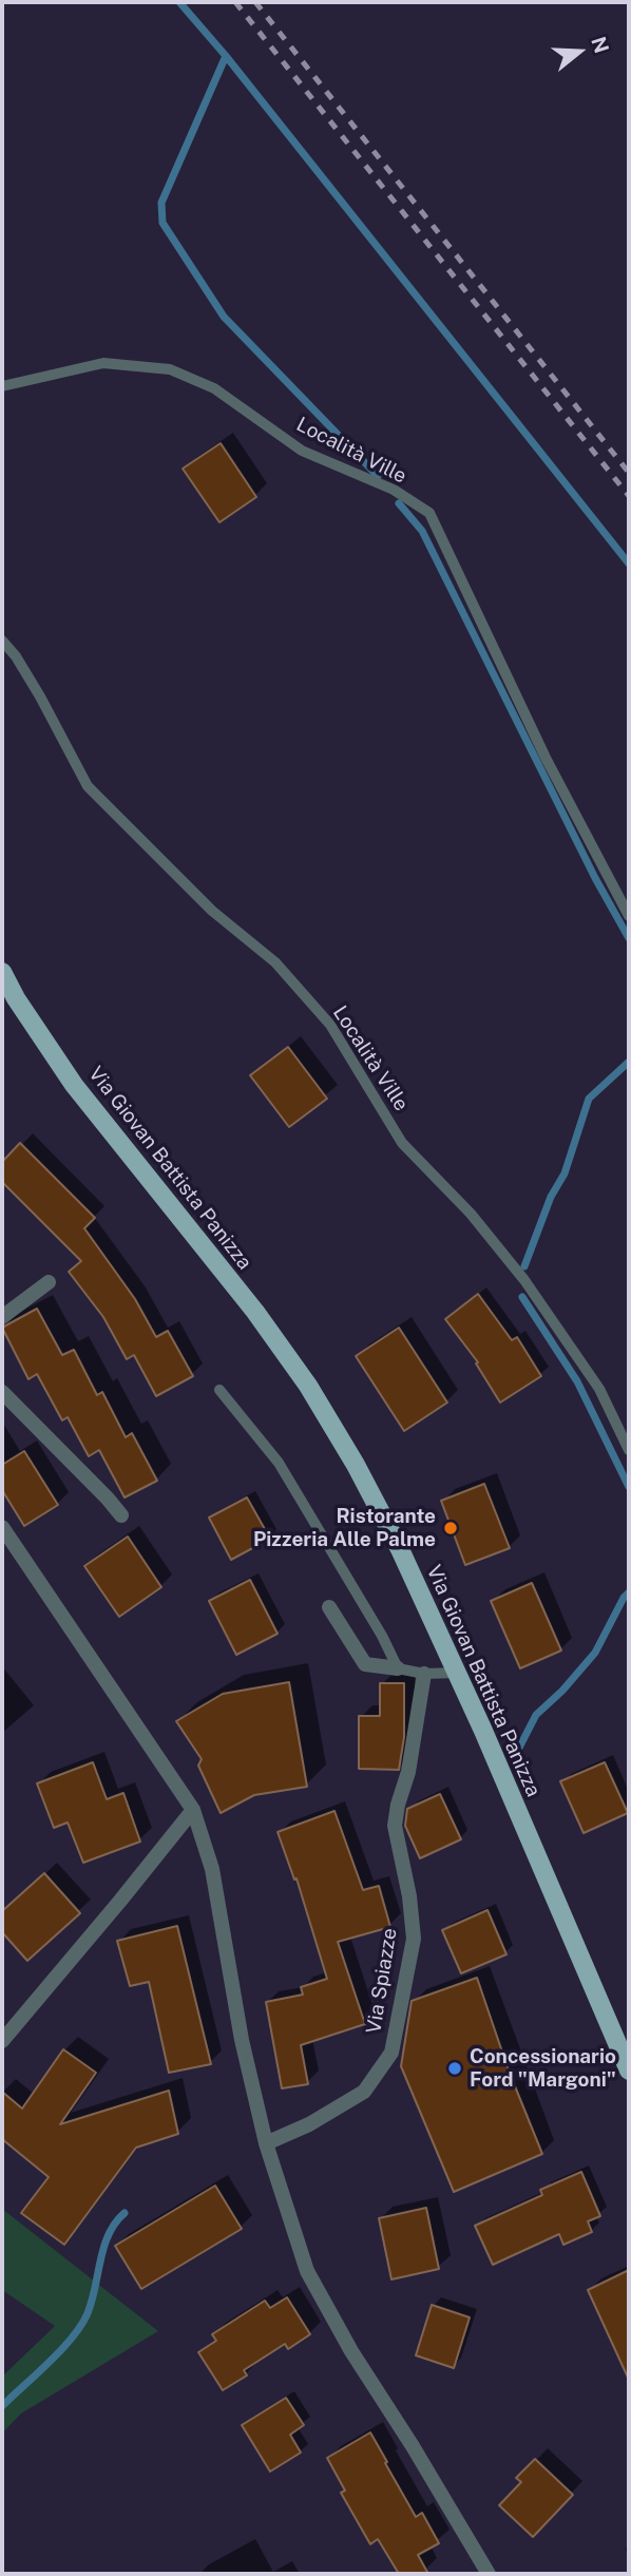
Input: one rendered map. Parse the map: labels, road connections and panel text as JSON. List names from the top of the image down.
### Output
{
  "streets": {
    "main road": ["Via Giovan Battista Panizza"],
    "street": ["Via Spiazze"],
    "lane": ["Località Ville"]
  },
  "places": ["Ristorante Pizzeria Alle Palme", "Concessionario Ford \"Margoni\""],
  "north": "right"
}
